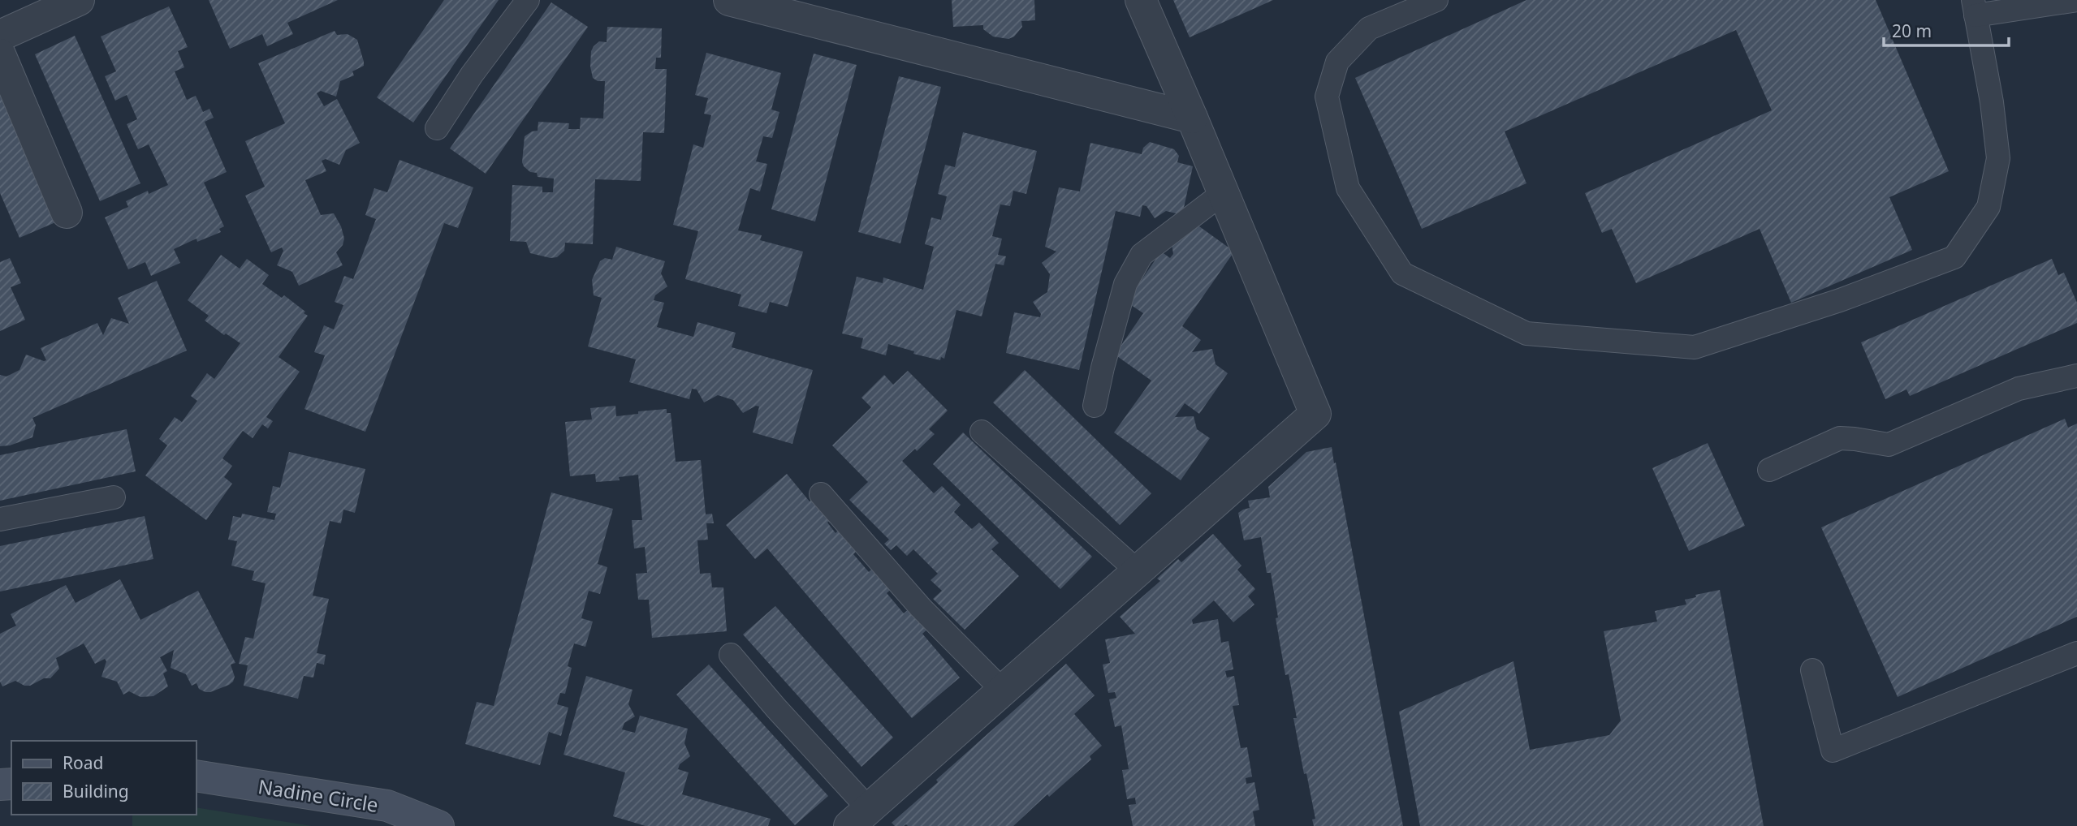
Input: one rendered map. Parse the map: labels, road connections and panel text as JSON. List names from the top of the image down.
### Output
{
  "streets": {
    "street": ["Nadine Circle"]
  },
  "legend": ["Road", "Building"],
  "scale_bar": "20 m"
}
